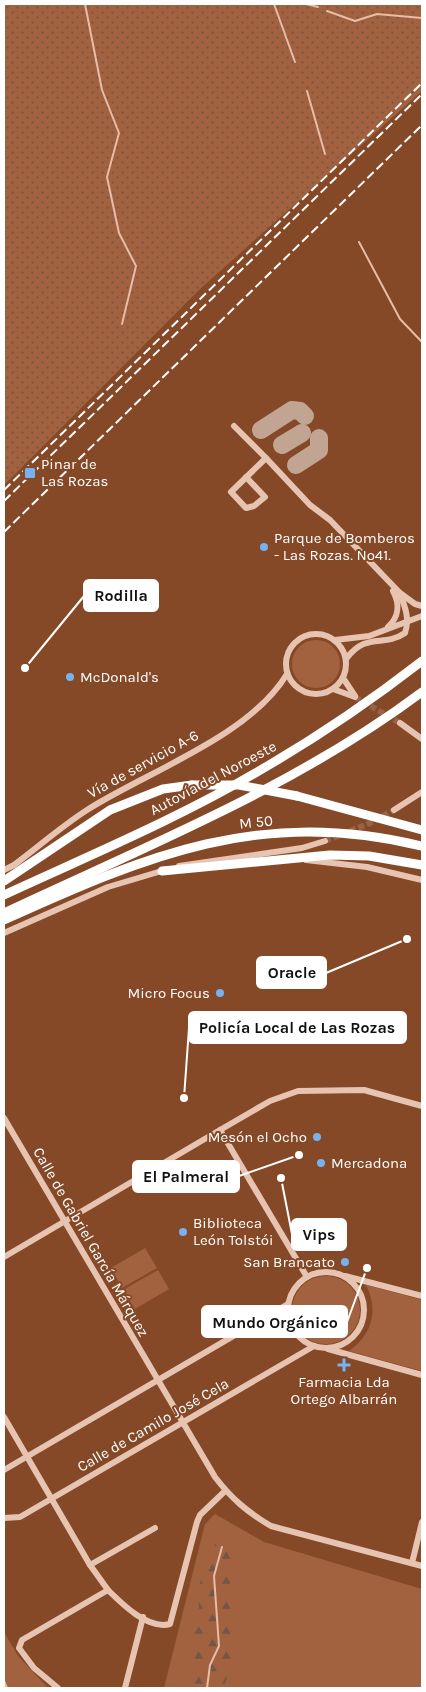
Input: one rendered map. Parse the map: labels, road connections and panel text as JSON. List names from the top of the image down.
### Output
{
  "streets": {
    "highway": ["Autovía del Noroeste", "M 50"],
    "street": ["Vía de servicio A-6", "Calle de Gabriel García Márquez", "Calle de Camilo José Cela"]
  },
  "crossings": [
    ["Calle de Gabriel García Márquez", "Calle de Camilo José Cela"]
  ],
  "places": {
    "transit": ["Pinar de Las Rozas"],
    "other": [
      "Parque de Bomberos - Las Rozas. Nº41.",
      "Rodilla",
      "McDonald's",
      "Oracle",
      "Micro Focus",
      "Policía Local de Las Rozas",
      "Mesón el Ocho",
      "El Palmeral",
      "Mercadona",
      "Vips",
      "Biblioteca León Tolstói",
      "San Brancato",
      "Mundo Orgánico"
    ],
    "health": ["Farmacia Lda Ortego Albarrán"]
  }
}
